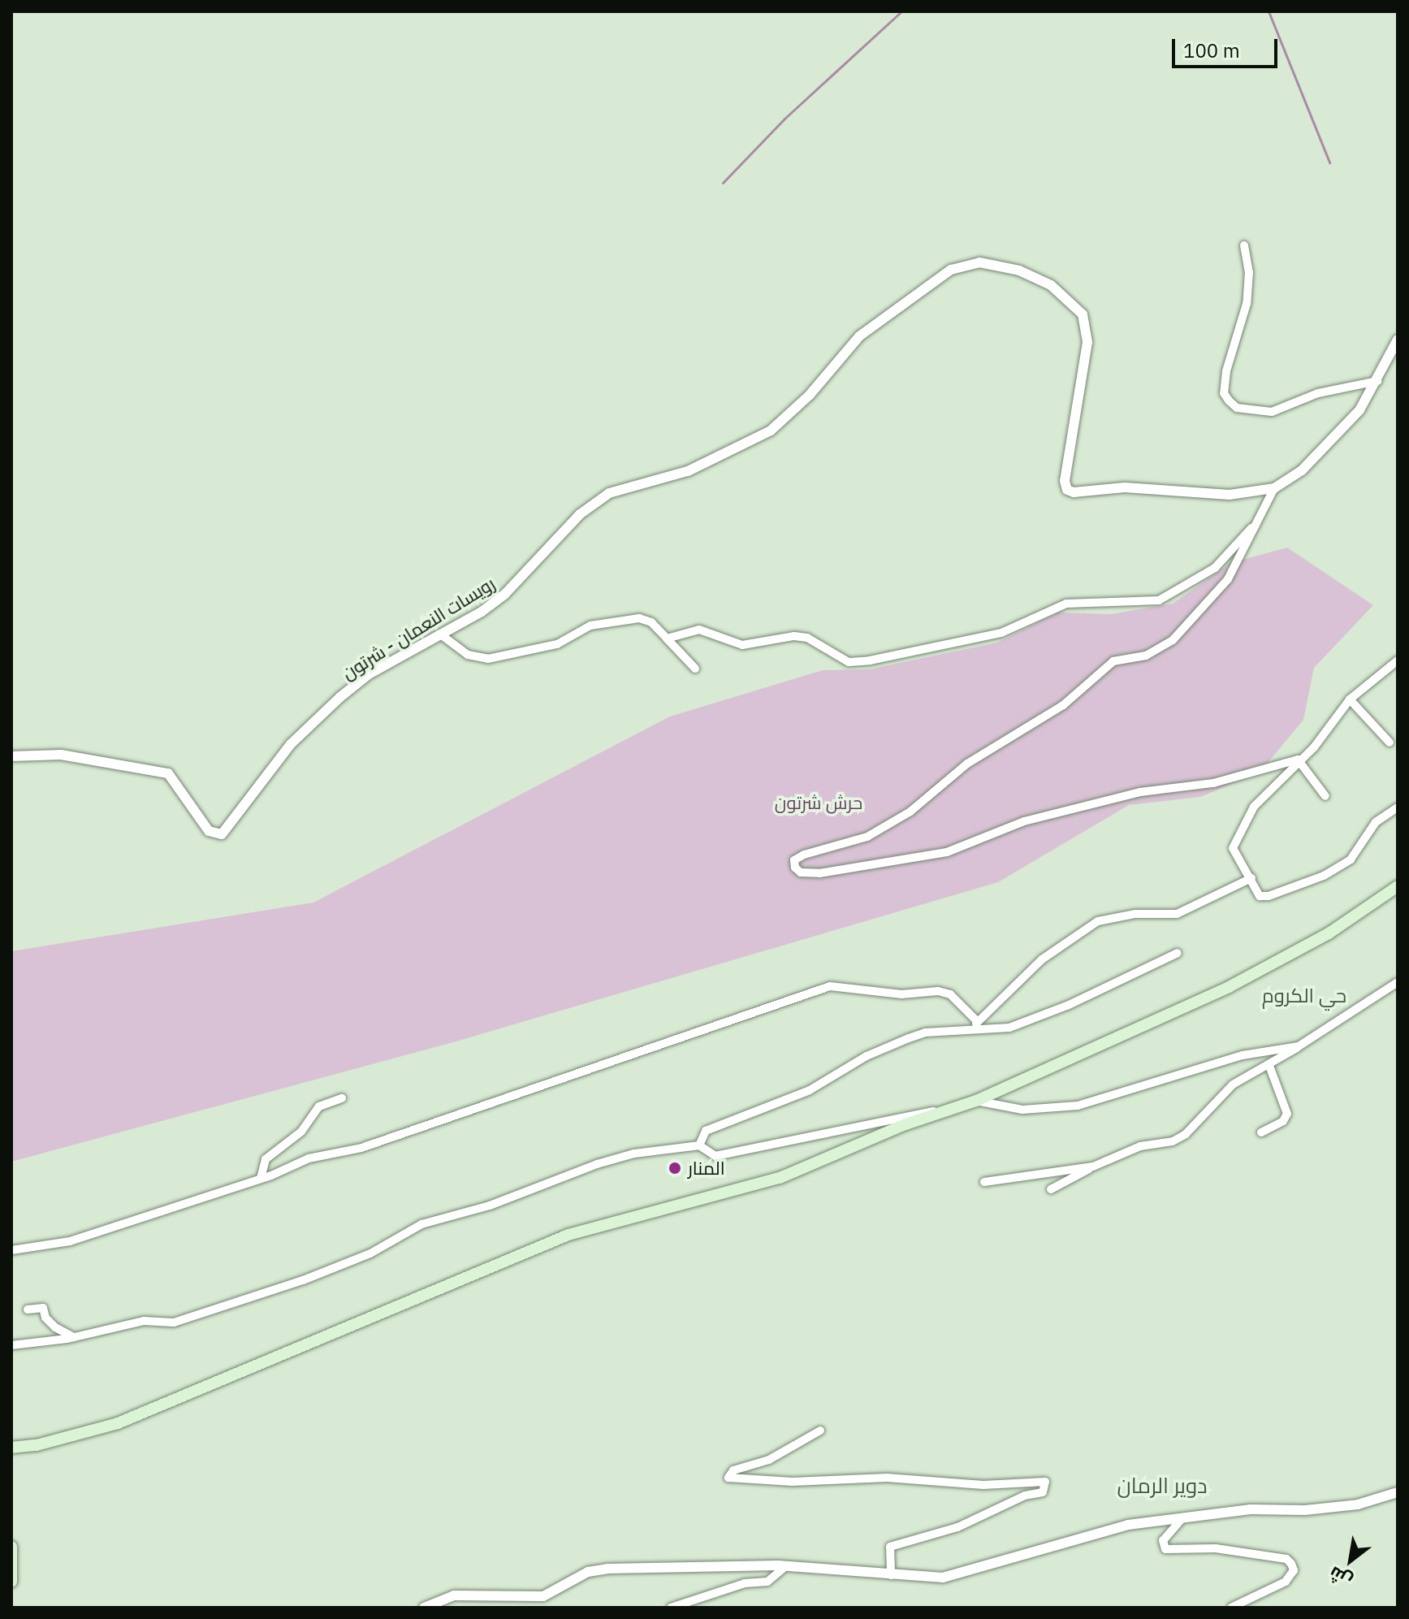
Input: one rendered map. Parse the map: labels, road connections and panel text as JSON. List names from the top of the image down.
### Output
{
  "streets": {
    "street": ["رويسات النعمان - شرتون"]
  },
  "districts": ["حي الكروم", "دوير الرمان"],
  "parks": ["حرش شرتون"],
  "places": ["المنار"],
  "scale_bar": "100 m",
  "north": "bottom left"
}
